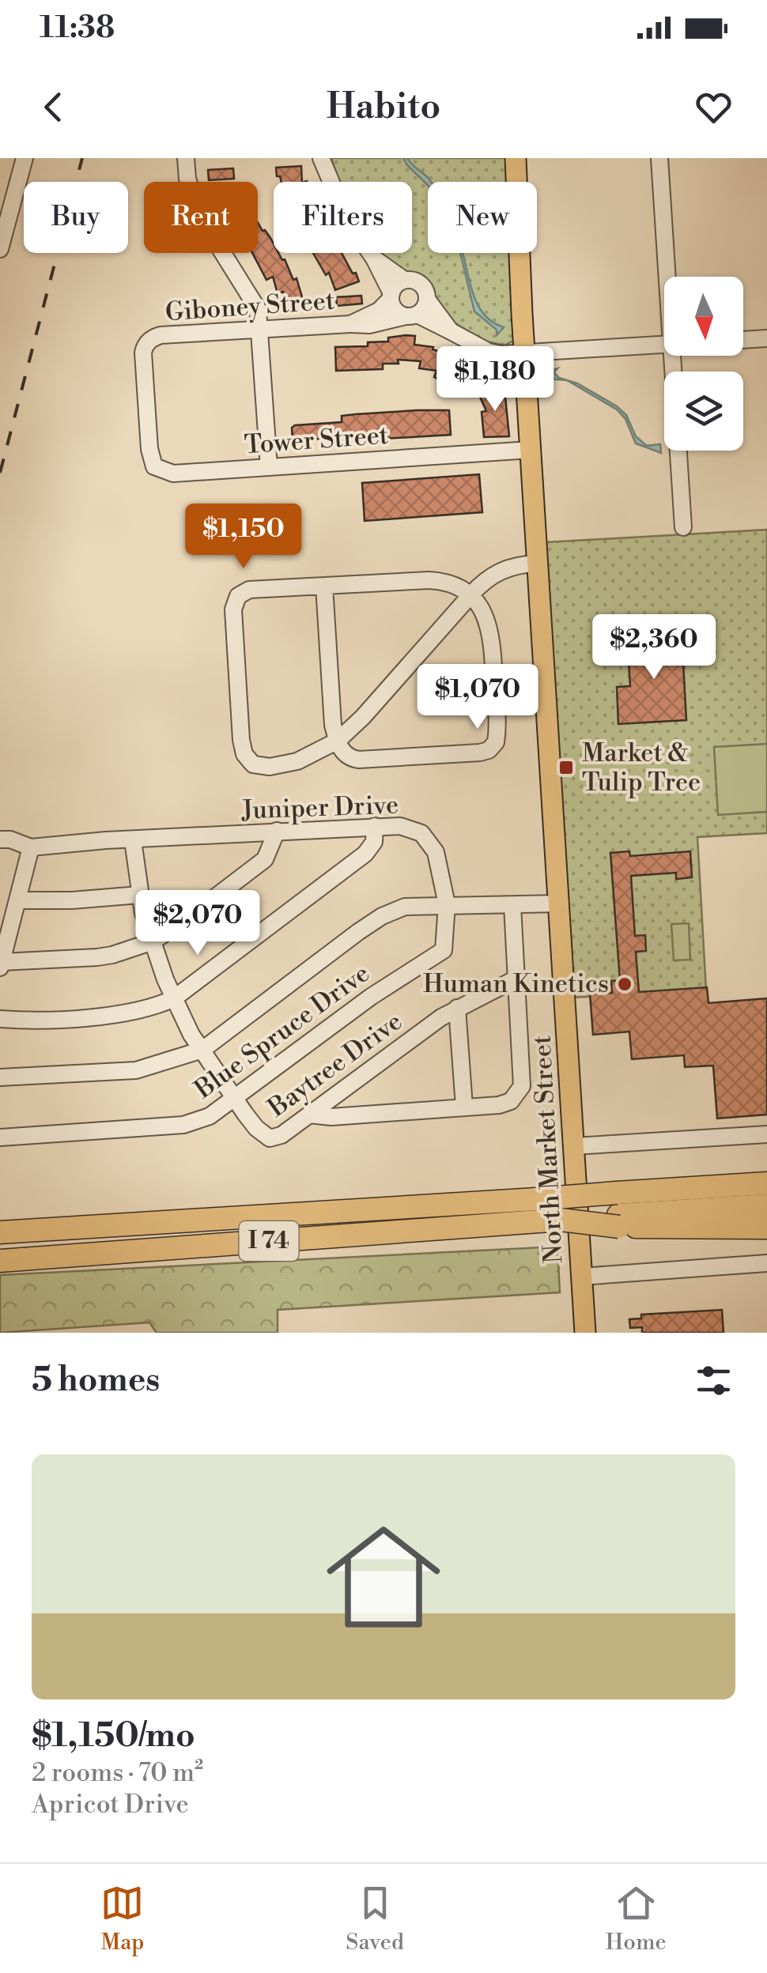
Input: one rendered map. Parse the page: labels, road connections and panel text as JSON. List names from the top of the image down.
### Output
{
  "streets": {
    "highway": ["I 74"],
    "main road": ["North Market Street"],
    "street": [
      "Giboney Street",
      "Tower Street",
      "Juniper Drive",
      "Blue Spruce Drive",
      "Baytree Drive"
    ]
  },
  "crossings": [
    ["Giboney Street", "Tower Street"],
    ["Tower Street", "North Market Street"],
    ["Juniper Drive", "Blue Spruce Drive"],
    ["Blue Spruce Drive", "Baytree Drive"]
  ],
  "places": {
    "transit": ["Market & Tulip Tree"],
    "other": ["Human Kinetics"]
  },
  "north": "bottom",
  "page": {
    "status": "11:38",
    "header": "Habito",
    "chip": [
      "Buy",
      "Rent",
      "Filters",
      "New"
    ],
    "price": [
      "$1,180",
      "$1,150",
      "$2,360",
      "$1,070",
      "$2,070"
    ],
    "heading": "5 homes",
    "list": [
      {
        "name": "$1,150/mo",
        "note": "2 rooms · 70 m² · Apricot Drive"
      }
    ],
    "tabs": ["Map", "Saved", "Home"]
  }
}
